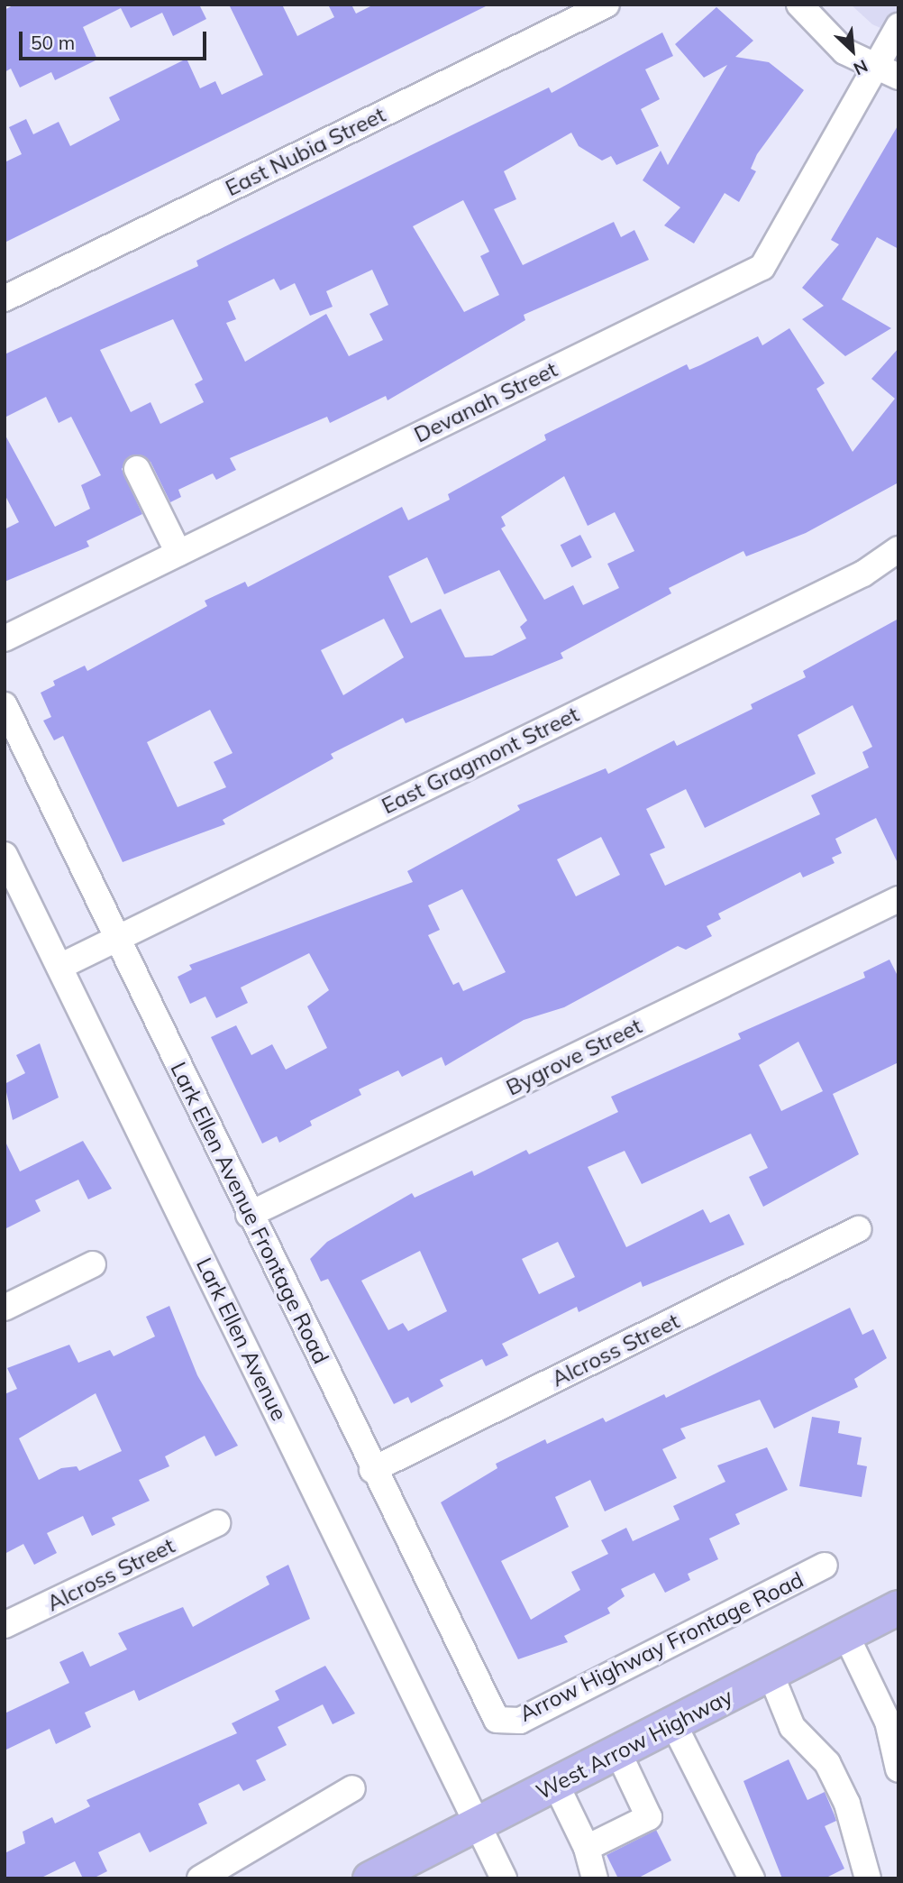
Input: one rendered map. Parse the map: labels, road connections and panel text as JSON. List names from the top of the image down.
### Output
{
  "streets": {
    "main road": ["West Arrow Highway"],
    "street": [
      "East Nubia Street",
      "Devanah Street",
      "East Gragmont Street",
      "Bygrove Street",
      "Lark Ellen Avenue Frontage Road",
      "Lark Ellen Avenue",
      "Alcross Street",
      "Arrow Highway Frontage Road"
    ]
  },
  "crossings": [
    ["East Gragmont Street", "Lark Ellen Avenue Frontage Road"],
    ["East Gragmont Street", "Lark Ellen Avenue"],
    ["Bygrove Street", "Lark Ellen Avenue Frontage Road"],
    ["Lark Ellen Avenue Frontage Road", "Alcross Street"],
    ["Lark Ellen Avenue Frontage Road", "Arrow Highway Frontage Road"],
    ["Lark Ellen Avenue", "West Arrow Highway"]
  ],
  "scale_bar": "50 m",
  "north": "bottom right"
}
